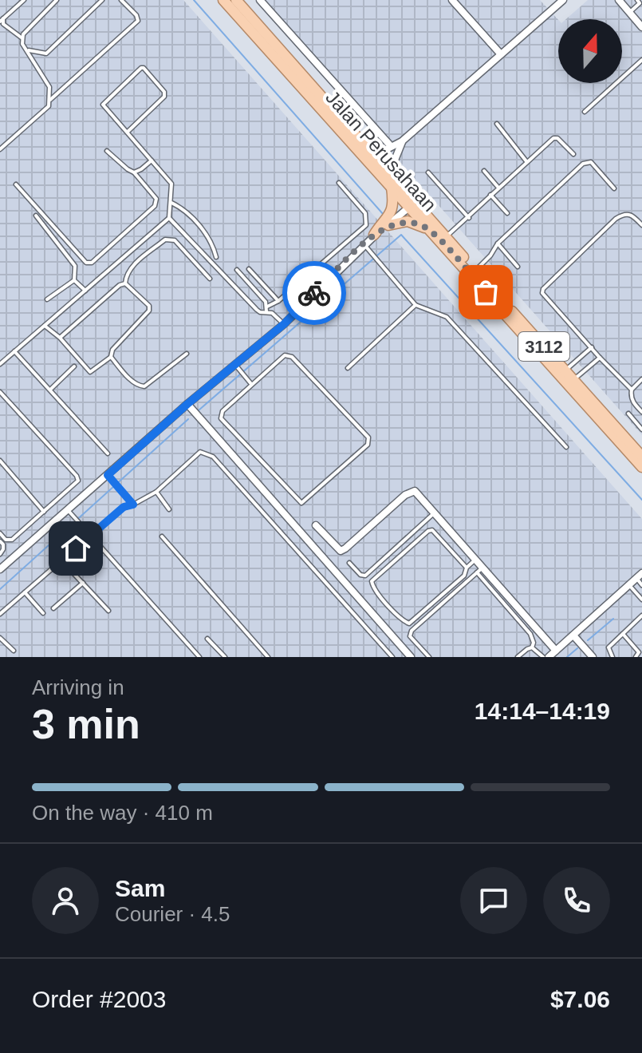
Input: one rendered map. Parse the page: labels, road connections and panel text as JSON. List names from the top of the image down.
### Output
{
  "streets": {
    "main road": ["Jalan Perusahaan", "3112"]
  },
  "north": "top",
  "page": {
    "heading": ["3 min", "Arriving in", "14:14–14:19"],
    "panel": [
      "Sam",
      "Courier · 4.5",
      "Order #2003",
      "$7.06"
    ],
    "bar": "On the way · 410 m"
  }
}
